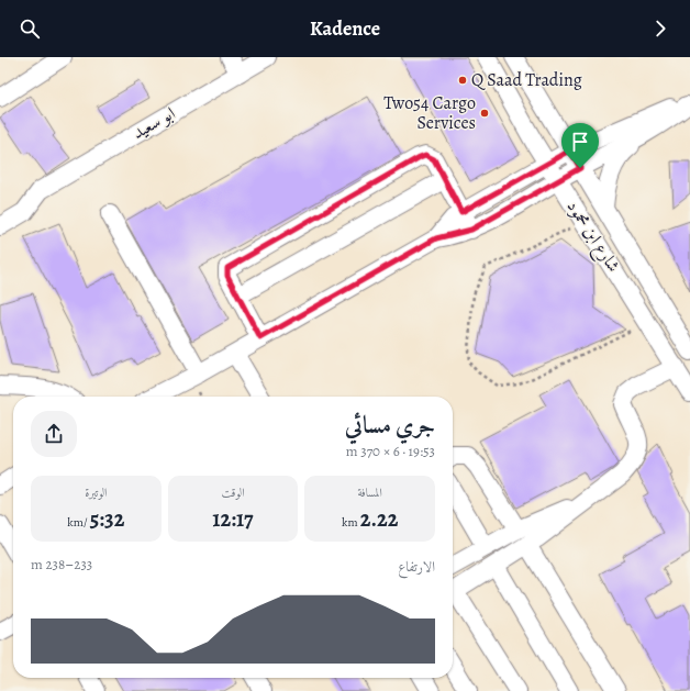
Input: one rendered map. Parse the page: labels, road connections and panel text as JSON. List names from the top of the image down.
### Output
{
  "streets": {
    "street": ["ابو سعيد", "شارع ابن محمود"]
  },
  "places": ["Q Saad Trading", "Two54 Cargo Services"],
  "page": {
    "header": "Kadence",
    "heading": ["جري مسائي", "19:53 · 6 × 370 m"],
    "stats": [
      ["المسافة", "2.22 km"],
      ["الوقت", "12:17"],
      ["الوتيرة", "5:32 /km"]
    ],
    "chart": ["الارتفاع", "233–238 m"]
  }
}
